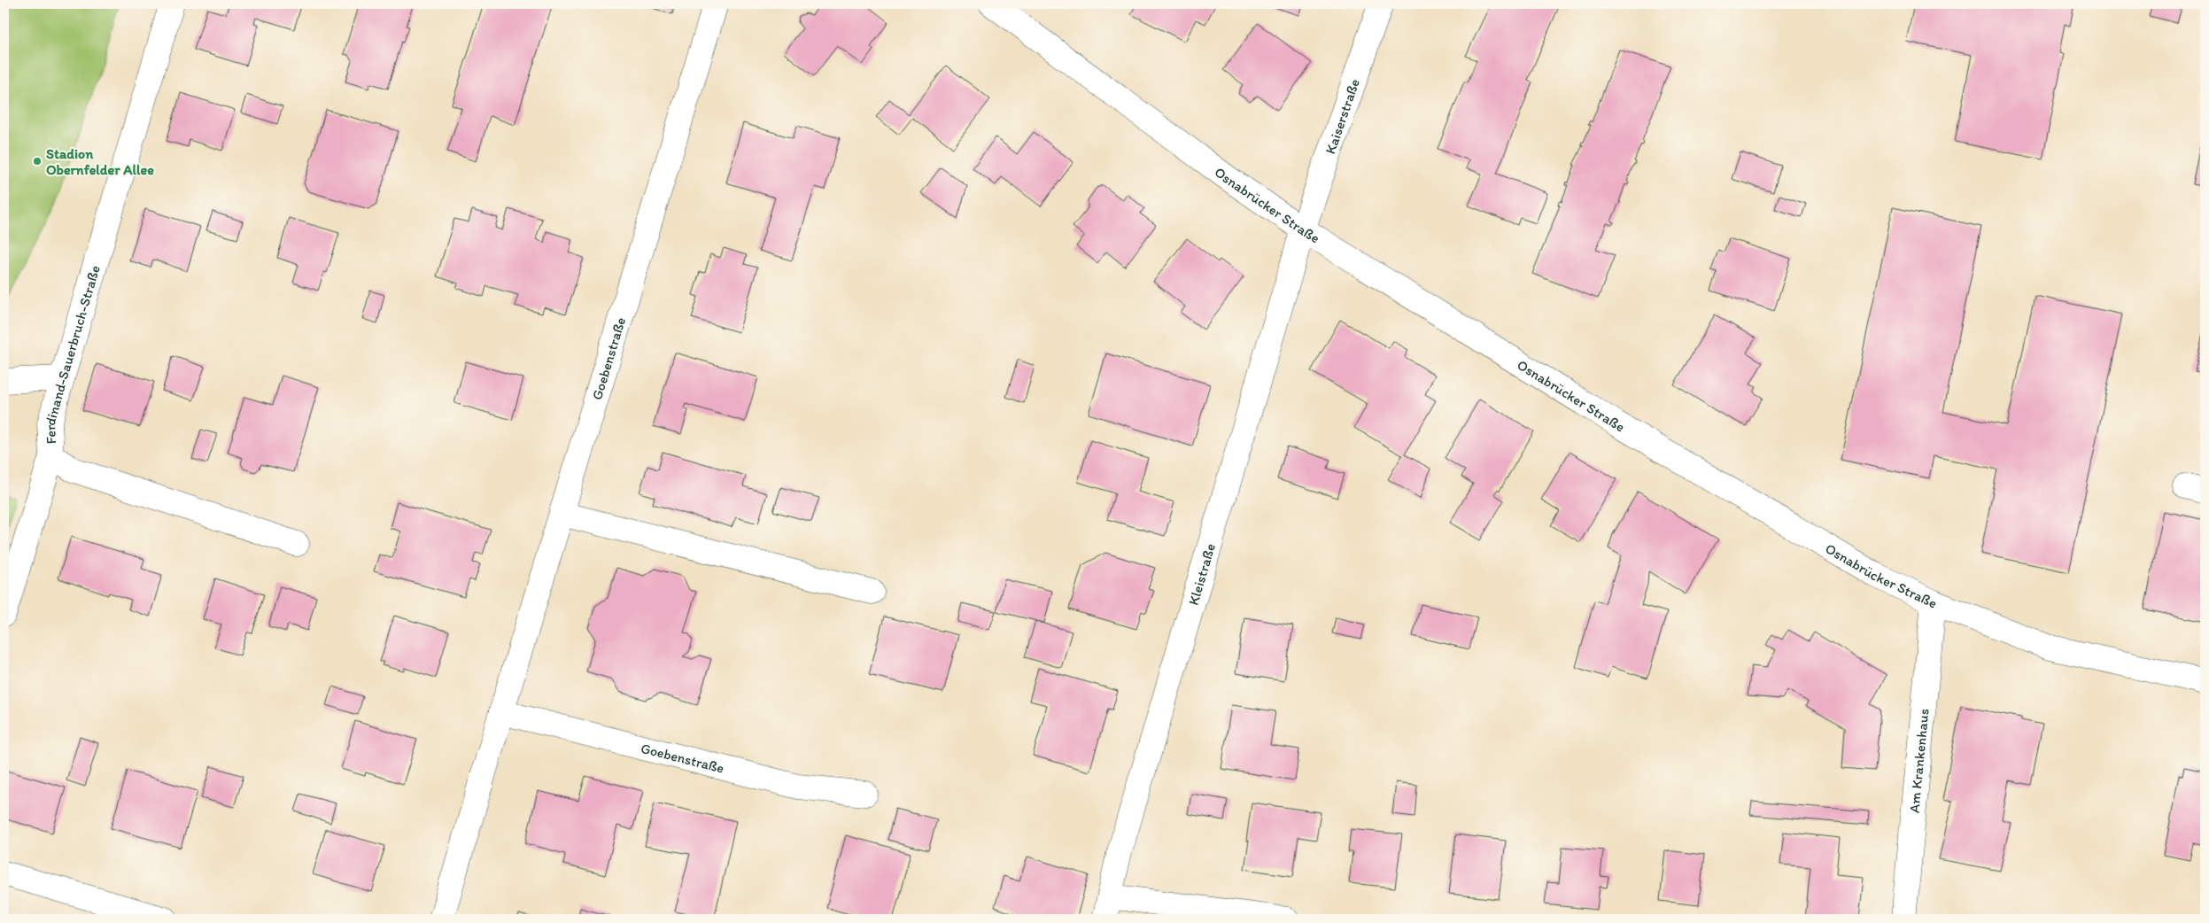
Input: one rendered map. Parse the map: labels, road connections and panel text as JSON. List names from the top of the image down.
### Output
{
  "streets": {
    "street": [
      "Kaiserstraße",
      "Osnabrücker Straße",
      "Ferdinand-Sauerbruch-Straße",
      "Goebenstraße",
      "Kleistraße",
      "Am Krankenhaus"
    ]
  },
  "crossings": [
    ["Kaiserstraße", "Osnabrücker Straße"],
    ["Kaiserstraße", "Kleistraße"],
    ["Osnabrücker Straße", "Kleistraße"],
    ["Osnabrücker Straße", "Am Krankenhaus"]
  ],
  "places": ["Stadion Obernfelder Allee"]
}
